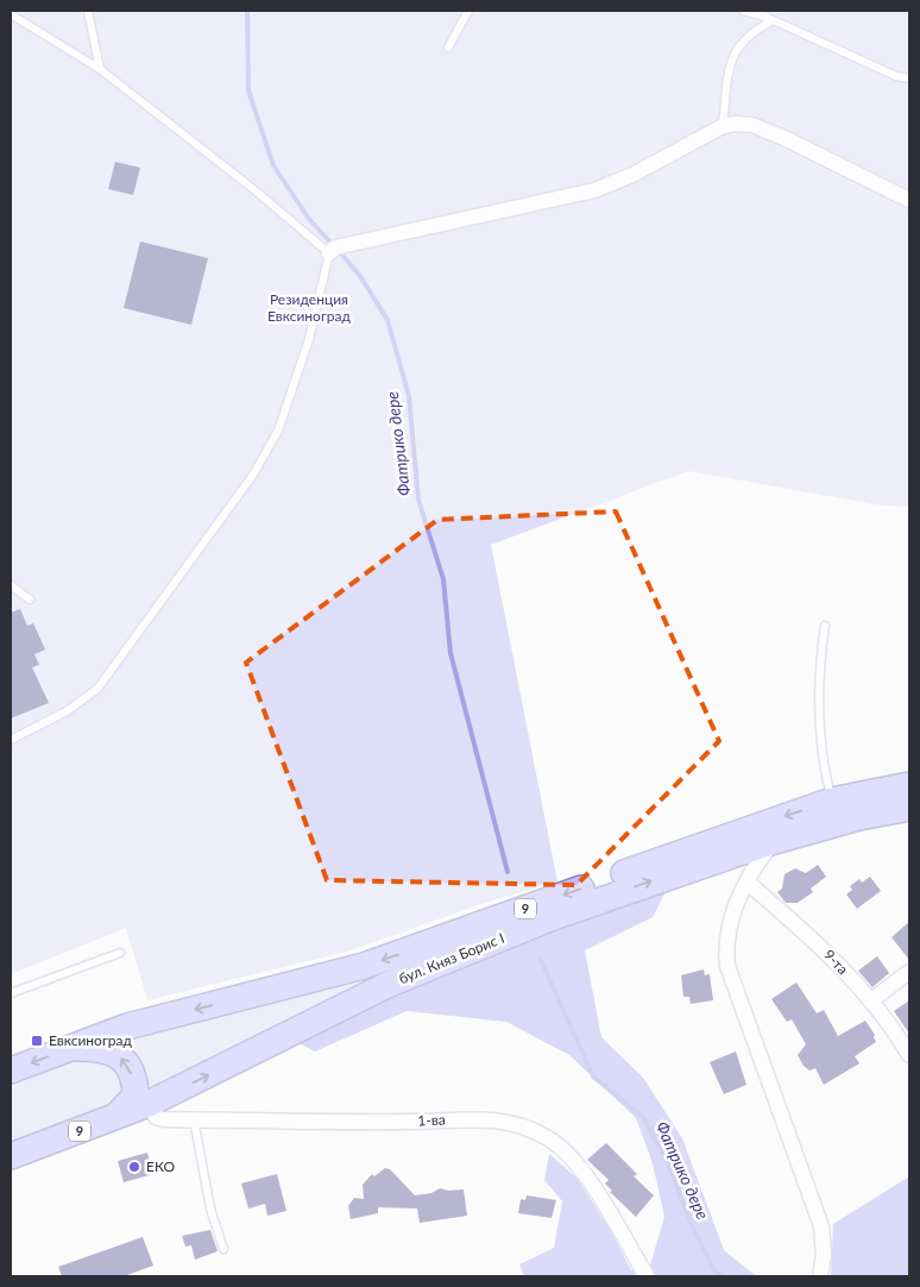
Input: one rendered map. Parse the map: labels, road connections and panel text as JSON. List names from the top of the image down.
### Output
{
  "streets": {
    "highway": ["9", "бул. Княз Борис I"],
    "street": ["9-та", "1-ва"]
  },
  "crossings": [
    ["бул. Княз Борис I", "1-ва"]
  ],
  "water": ["Фатрико дере"],
  "parks": ["Резиденция Евксиноград"],
  "places": {
    "transit": ["Евксиноград"],
    "other": ["ЕКО"]
  }
}
